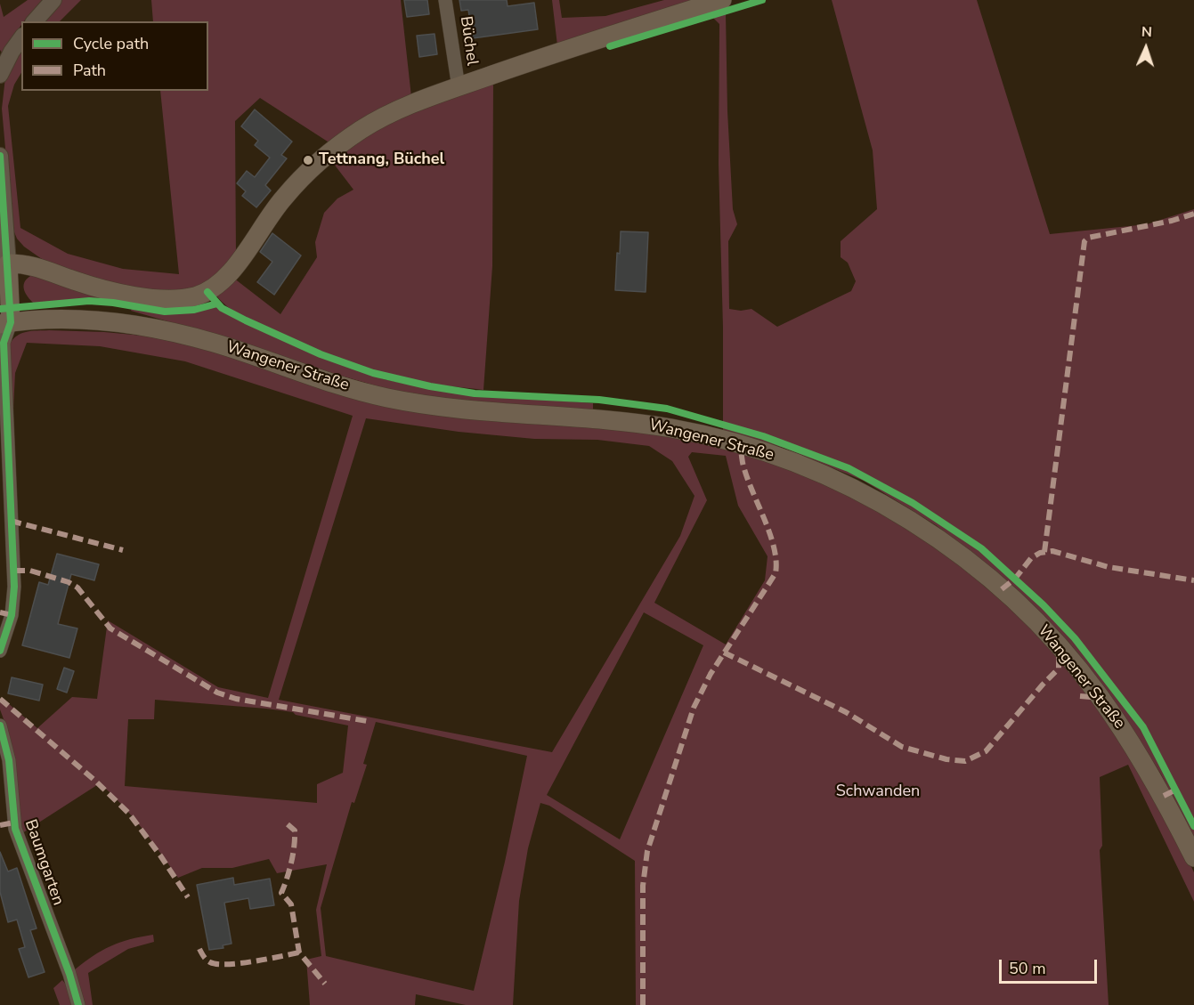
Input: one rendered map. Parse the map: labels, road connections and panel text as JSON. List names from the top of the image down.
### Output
{
  "streets": {
    "main road": ["Wangener Straße"],
    "street": ["Büchel", "Baumgarten"]
  },
  "parks": ["Schwanden"],
  "places": ["Tettnang, Büchel"],
  "legend": ["Cycle path", "Path"],
  "scale_bar": "50 m",
  "north": "top"
}
